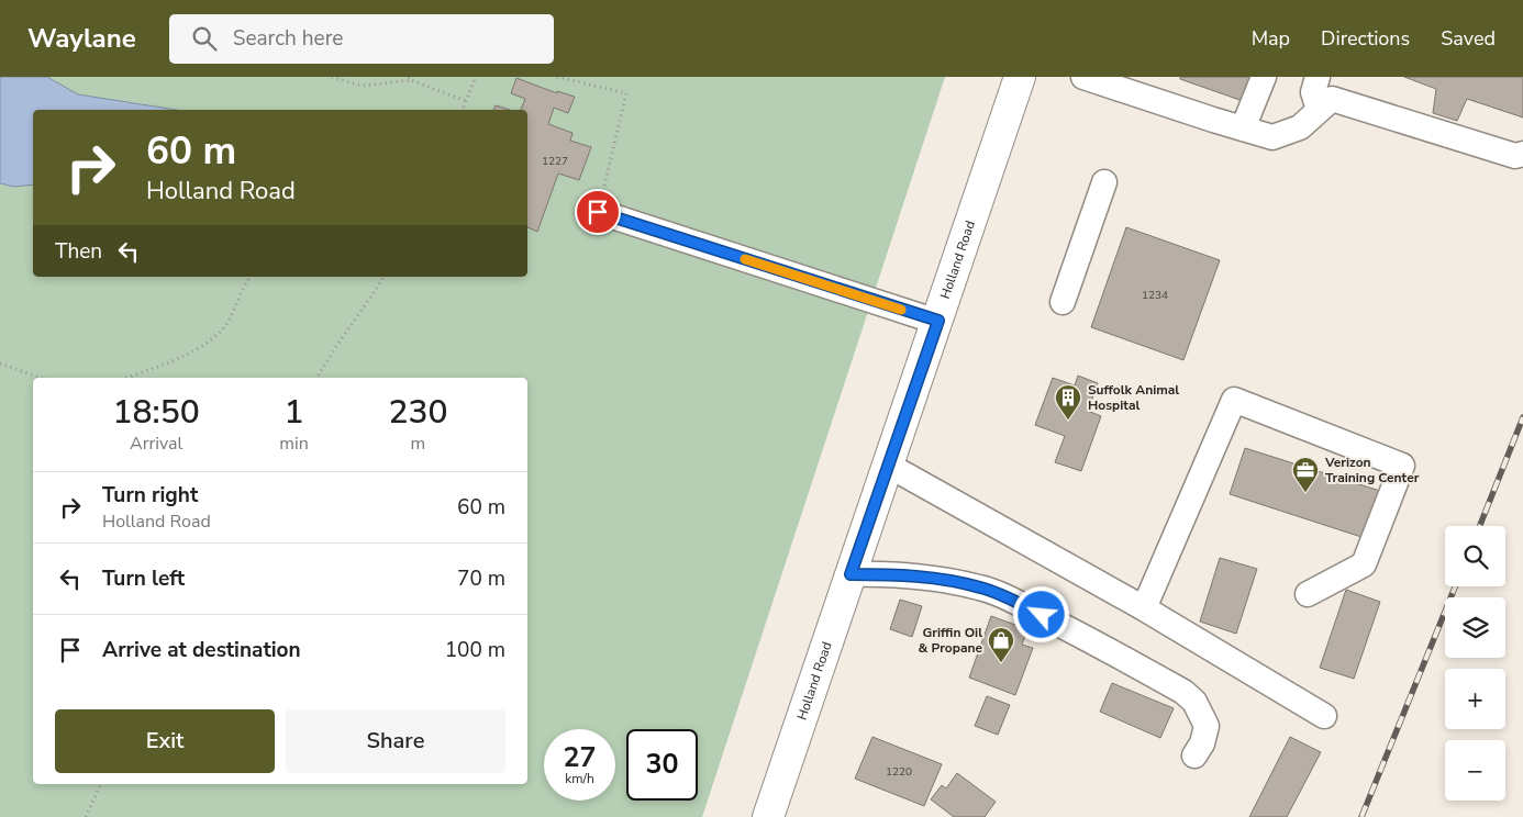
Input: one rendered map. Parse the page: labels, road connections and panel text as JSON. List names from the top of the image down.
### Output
{
  "streets": {
    "main road": ["Holland Road"]
  },
  "places": {
    "building": ["Suffolk Animal Hospital"],
    "office": ["Verizon Training Center"],
    "shop": ["Griffin Oil & Propane"]
  },
  "house_numbers": ["1227", "1234", "1220"],
  "page": {
    "header": "Waylane",
    "search": "Search here",
    "nav": ["Map", "Directions", "Saved"],
    "turn": ["60 m", "Holland Road"],
    "then": "Then",
    "eta": [
      "18:50",
      "Arrival",
      "1",
      "min",
      "230",
      "m"
    ],
    "list": [
      {
        "name": "Turn right",
        "note": "Holland Road",
        "value": "60 m"
      },
      {
        "name": "Turn left",
        "value": "70 m"
      },
      {
        "name": "Arrive at destination",
        "value": "100 m"
      }
    ],
    "map_buttons": ["+", "−"],
    "buttons": ["Exit", "Share"],
    "speed": "27 km/h",
    "limit": "30"
  }
}
